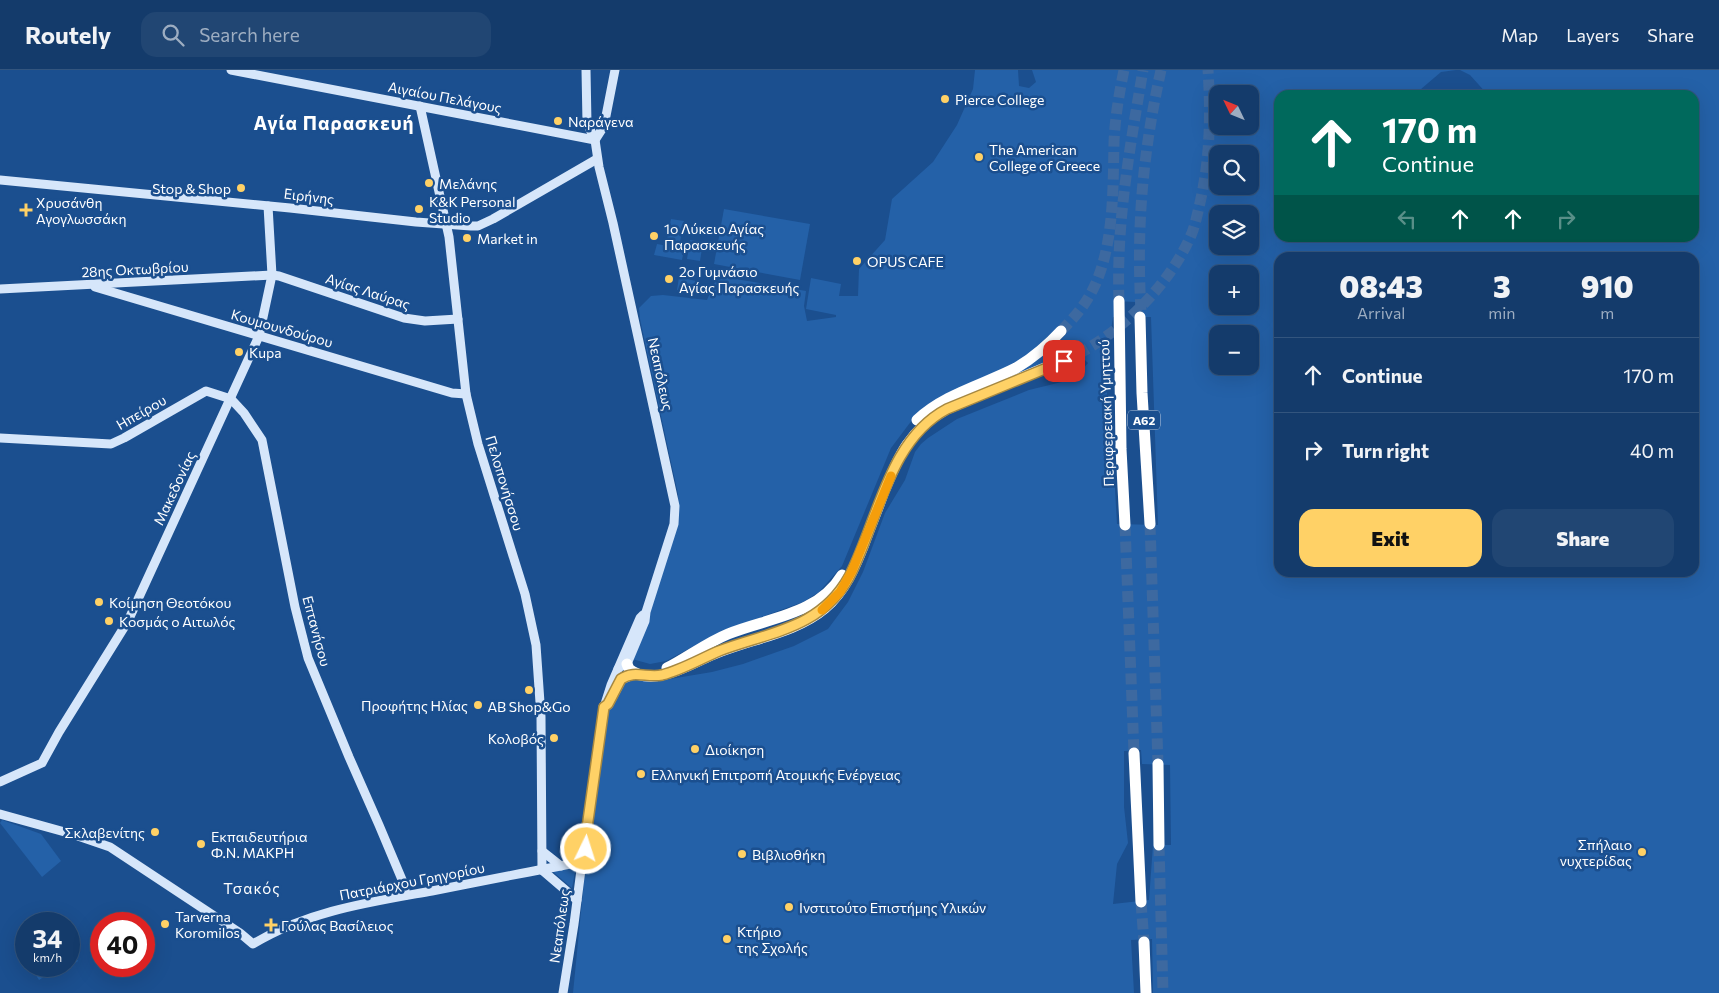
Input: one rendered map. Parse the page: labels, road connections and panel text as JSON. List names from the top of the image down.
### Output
{
  "streets": {
    "highway": ["Περιφερειακή Υμηττού", "Α62"],
    "street": [
      "Αιγαίου Πελάγους",
      "Ειρήνης",
      "28ης Οκτωβρίου",
      "Αγίας Λαύρας",
      "Κουμουνδούρου",
      "Νεαπόλεως",
      "Ηπείρου",
      "Πελοπονήσσου",
      "Μακεδονίας",
      "Επτανήσου",
      "Πατριάρχου Γρηγορίου"
    ]
  },
  "crossings": [
    ["Αιγαίου Πελάγους", "Νεαπόλεως"],
    ["Αιγαίου Πελάγους", "Πελοπονήσσου"],
    ["Ειρήνης", "Νεαπόλεως"],
    ["Ειρήνης", "Πελοπονήσσου"],
    ["Ειρήνης", "Μακεδονίας"],
    ["28ης Οκτωβρίου", "Αγίας Λαύρας"],
    ["28ης Οκτωβρίου", "Κουμουνδούρου"],
    ["28ης Οκτωβρίου", "Μακεδονίας"],
    ["Αγίας Λαύρας", "Πελοπονήσσου"],
    ["Αγίας Λαύρας", "Μακεδονίας"],
    ["Κουμουνδούρου", "Πελοπονήσσου"],
    ["Κουμουνδούρου", "Μακεδονίας"],
    ["Νεαπόλεως", "Πατριάρχου Γρηγορίου"],
    ["Ηπείρου", "Μακεδονίας"],
    ["Ηπείρου", "Επτανήσου"],
    ["Πελοπονήσσου", "Πατριάρχου Γρηγορίου"],
    ["Μακεδονίας", "Επτανήσου"],
    ["Επτανήσου", "Πατριάρχου Γρηγορίου"]
  ],
  "districts": ["Αγία Παρασκευή", "Τσακός"],
  "places": {
    "other": [
      "Pierce College",
      "Ναράγενα",
      "The American College of Greece",
      "Μελάνης",
      "Stop & Shop",
      "K&K Personal Studio",
      "1ο Λύκειο Αγίας Παρασκευής",
      "Market in",
      "OPUS CAFE",
      "2ο Γυμνάσιο Αγίας Παρασκευής",
      "Kupa",
      "Κοίμηση Θεοτόκου",
      "Κοσμάς ο Αιτωλός",
      "ΑΒ Shop&Go",
      "Προφήτης Ηλίας",
      "Κολοβός",
      "Διοίκηση",
      "Ελληνική Επιτροπή Ατομικής Ενέργειας",
      "Σκλαβενίτης",
      "Εκπαιδευτήρια Φ.Ν. ΜΑΚΡΗ",
      "Σπήλαιο νυχτερίδας",
      "Βιβλιοθήκη",
      "Ινστιτούτο Επιστήμης Υλικών",
      "Tarverna Koromilos",
      "Κτήριο της Σχολής"
    ],
    "health": ["Χρυσάνθη Αγογλωσσάκη", "Γούλας Βασίλειος"]
  },
  "north": "top left",
  "page": {
    "header": "Routely",
    "search": "Search here",
    "nav": ["Map", "Layers", "Share"],
    "map_buttons": ["+", "−"],
    "turn": ["170 m", "Continue"],
    "eta": [
      "08:43",
      "Arrival",
      "3",
      "min",
      "910",
      "m"
    ],
    "list": [
      {
        "name": "Continue",
        "value": "170 m"
      },
      {
        "name": "Turn right",
        "value": "40 m"
      }
    ],
    "buttons": ["Exit", "Share"],
    "speed": "34 km/h",
    "limit": "40"
  }
}
